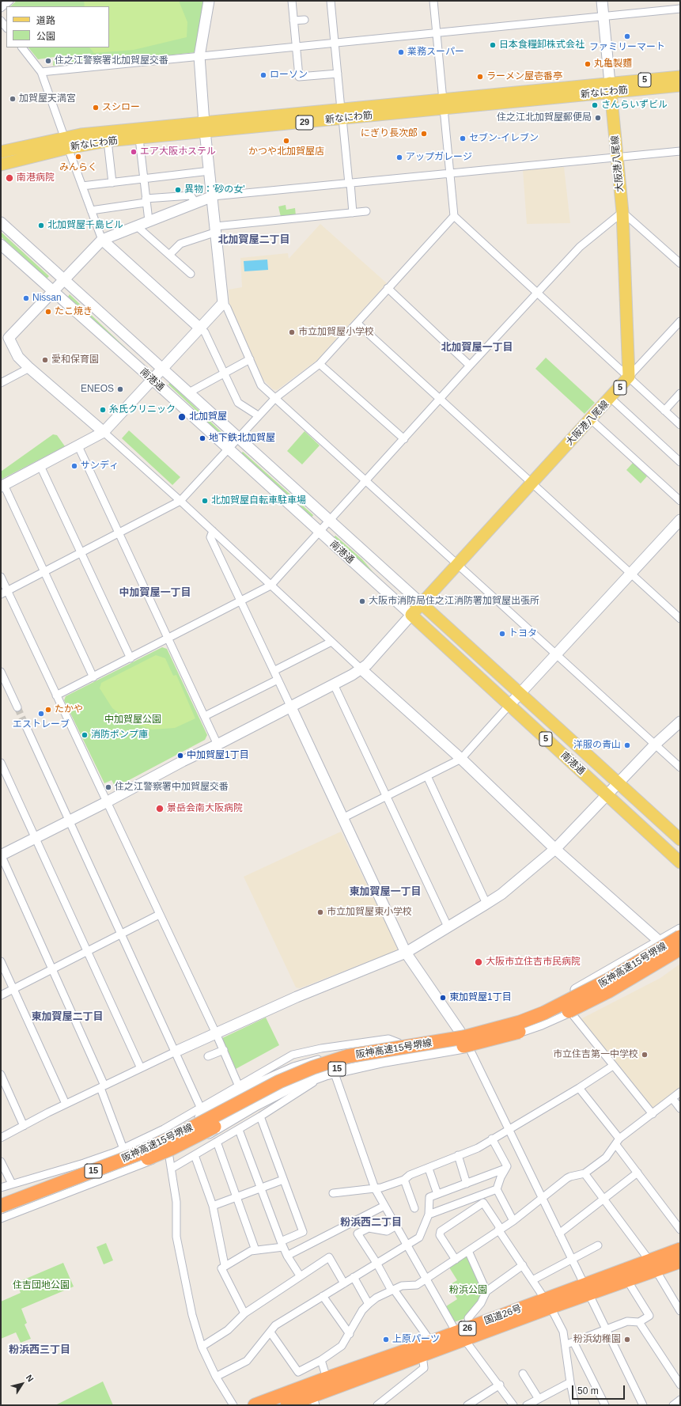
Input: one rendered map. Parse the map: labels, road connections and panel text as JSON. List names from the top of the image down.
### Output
{
  "streets": {
    "highway": [
      "阪神高速15号堺線",
      "15",
      "国道26号",
      "26"
    ],
    "main road": [
      "5",
      "新なにわ筋",
      "29",
      "大阪港八尾線",
      "南港通"
    ]
  },
  "crossings": [
    ["新なにわ筋", "大阪港八尾線"],
    ["大阪港八尾線", "南港通"]
  ],
  "districts": [
    "北加賀屋二丁目",
    "北加賀屋一丁目",
    "中加賀屋一丁目",
    "東加賀屋一丁目",
    "東加賀屋二丁目",
    "粉浜西二丁目",
    "粉浜西三丁目"
  ],
  "parks": ["中加賀屋公園", "住吉団地公園", "粉浜公園"],
  "places": [
    "ファミリーマート",
    "日本食糧卸株式会社",
    "業務スーパー",
    "住之江警察署北加賀屋交番",
    "丸亀製麵",
    "ローソン",
    "ラーメン屋壱番亭",
    "加賀屋天満宮",
    "さんらいずビル",
    "スシロー",
    "住之江北加賀屋郵便局",
    "にぎり長次郎",
    "セブン-イレブン",
    "かつや北加賀屋店",
    "エア大阪ホステル",
    "みんらく",
    "アップガレージ",
    "南港病院",
    "異物：'砂の女'",
    "北加賀屋千島ビル",
    "Nissan",
    "たこ焼き",
    "市立加賀屋小学校",
    "愛和保育園",
    "ENEOS",
    "糸氏クリニック",
    "北加賀屋",
    "地下鉄北加賀屋",
    "サンディ",
    "北加賀屋自転車駐車場",
    "大阪市消防局住之江消防署加賀屋出張所",
    "トヨタ",
    "たかや",
    "エストレーブ",
    "消防ポンプ庫",
    "洋服の青山",
    "中加賀屋1丁目",
    "住之江警察署中加賀屋交番",
    "景岳会南大阪病院",
    "市立加賀屋東小学校",
    "大阪市立住吉市民病院",
    "東加賀屋1丁目",
    "市立住吉第一中学校",
    "上原パーツ",
    "粉浜幼稚園"
  ],
  "legend": ["道路", "公園"],
  "scale_bar": "50 m",
  "north": "top right"
}
